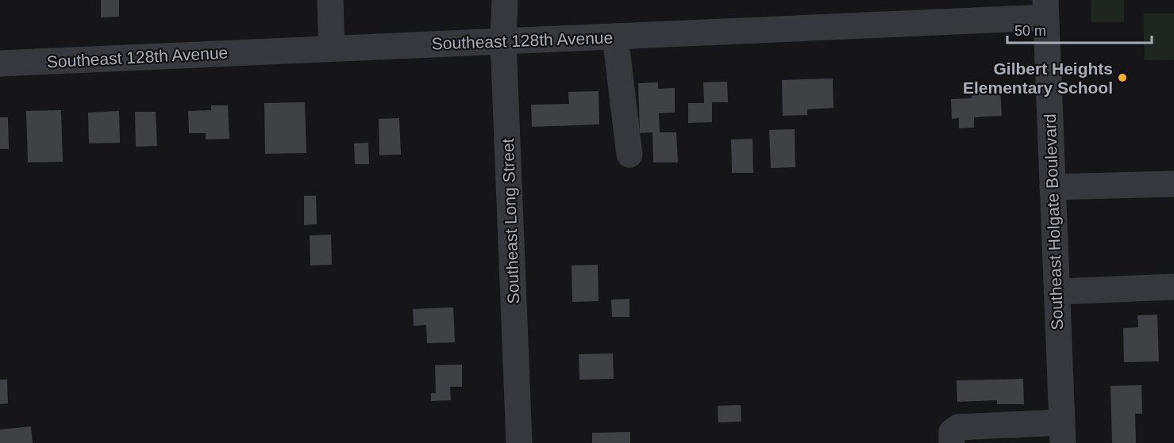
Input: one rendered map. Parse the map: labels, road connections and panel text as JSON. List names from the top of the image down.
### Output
{
  "streets": {
    "street": ["Southeast 128th Avenue", "Southeast Long Street", "Southeast Holgate Boulevard"]
  },
  "crossings": [
    ["Southeast 128th Avenue", "Southeast Long Street"],
    ["Southeast 128th Avenue", "Southeast Holgate Boulevard"]
  ],
  "places": ["Gilbert Heights Elementary School"],
  "scale_bar": "50 m"
}
